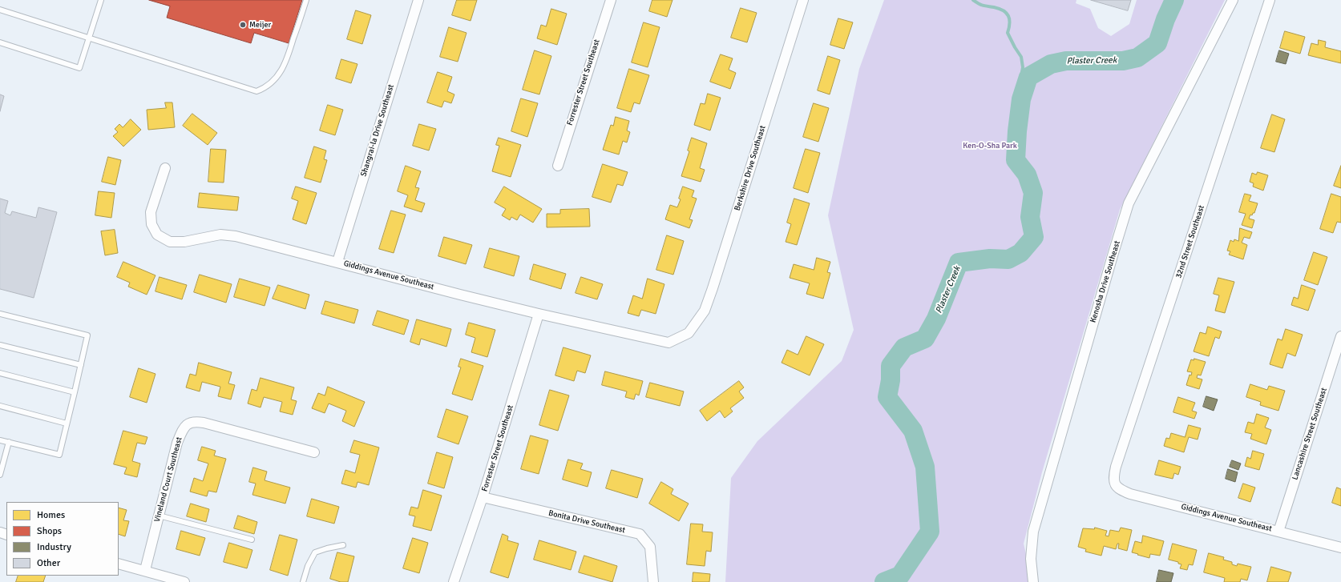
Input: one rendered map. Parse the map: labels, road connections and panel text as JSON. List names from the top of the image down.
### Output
{
  "streets": {
    "street": [
      "Forrester Street Southeast",
      "Shangrai-la Drive Southeast",
      "Berkshire Drive Southeast",
      "32nd Street Southeast",
      "Giddings Avenue Southeast",
      "Kenosha Drive Southeast",
      "Lancashire Street Southeast",
      "Vineland Court Southeast",
      "Bonita Drive Southeast"
    ]
  },
  "crossings": [
    ["Forrester Street Southeast", "Giddings Avenue Southeast"],
    ["Forrester Street Southeast", "Bonita Drive Southeast"],
    ["Shangrai-la Drive Southeast", "Giddings Avenue Southeast"],
    ["Berkshire Drive Southeast", "Giddings Avenue Southeast"],
    ["32nd Street Southeast", "Giddings Avenue Southeast"],
    ["Giddings Avenue Southeast", "Lancashire Street Southeast"]
  ],
  "water": ["Plaster Creek"],
  "parks": ["Ken-O-Sha Park"],
  "places": ["Meijer"],
  "legend": [
    "Homes",
    "Shops",
    "Industry",
    "Other"
  ]
}
